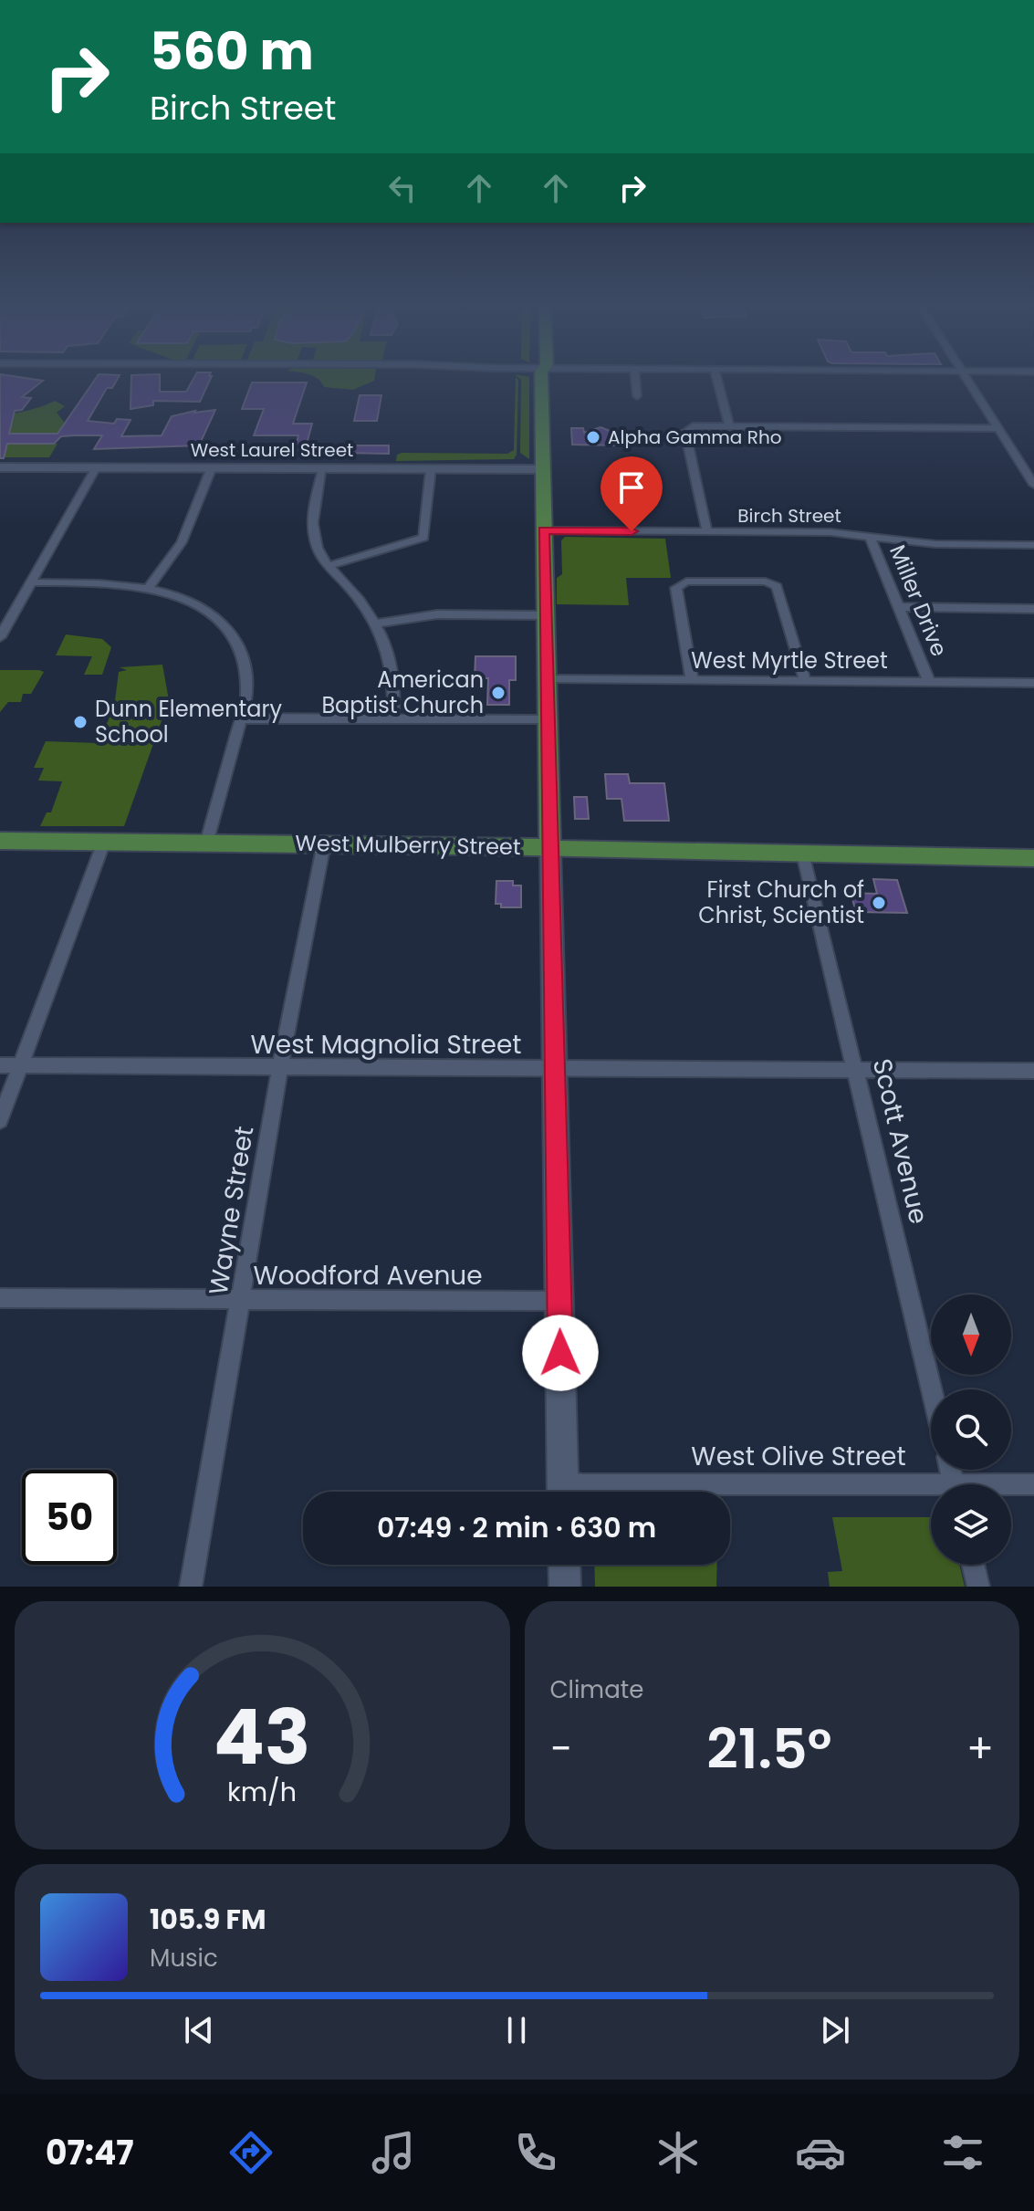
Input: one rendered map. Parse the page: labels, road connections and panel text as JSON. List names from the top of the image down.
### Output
{
  "streets": {
    "main road": ["West Laurel Street", "West Mulberry Street"],
    "street": [
      "Birch Street",
      "Miller Drive",
      "West Myrtle Street",
      "West Magnolia Street",
      "Scott Avenue",
      "Wayne Street",
      "Woodford Avenue",
      "West Olive Street"
    ]
  },
  "crossings": [
    ["Birch Street", "Miller Drive"],
    ["Miller Drive", "West Myrtle Street"],
    ["West Mulberry Street", "Scott Avenue"],
    ["West Mulberry Street", "Wayne Street"],
    ["West Magnolia Street", "Scott Avenue"],
    ["West Magnolia Street", "Wayne Street"],
    ["Wayne Street", "Woodford Avenue"]
  ],
  "places": [
    "Alpha Gamma Rho",
    "American Baptist Church",
    "Dunn Elementary School",
    "First Church of Christ, Scientist"
  ],
  "north": "bottom",
  "page": {
    "turn": ["560 m", "Birch Street"],
    "limit": "50",
    "trip": "07:49 · 2 min · 630 m",
    "tile": "Climate",
    "heat": ["−", "21.5°", "+"],
    "song": ["105.9 FM", "Music"],
    "tabs": "07:47",
    "gauge": ["43", "km/h"]
  }
}
